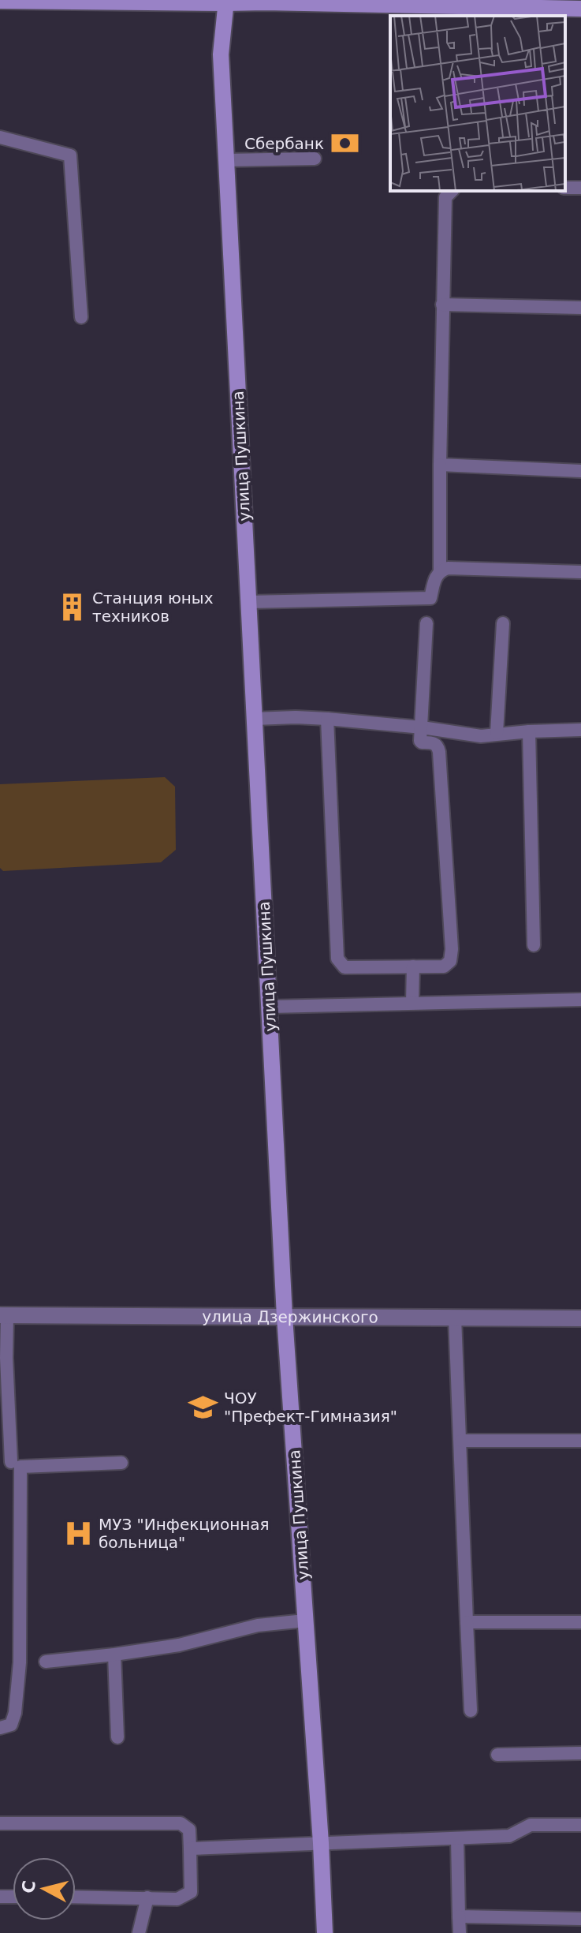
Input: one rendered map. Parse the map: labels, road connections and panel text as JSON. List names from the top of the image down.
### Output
{
  "streets": {
    "main road": ["улица Пушкина"],
    "street": ["улица Дзержинского"]
  },
  "crossings": [
    ["улица Пушкина", "улица Дзержинского"]
  ],
  "places": {
    "bank": ["Сбербанк"],
    "building": ["Станция юных техников"],
    "school or university": ["ЧОУ \"Префект-Гимназия\""],
    "hospital": ["МУЗ \"Инфекционная больница\""]
  },
  "north": "left"
}
